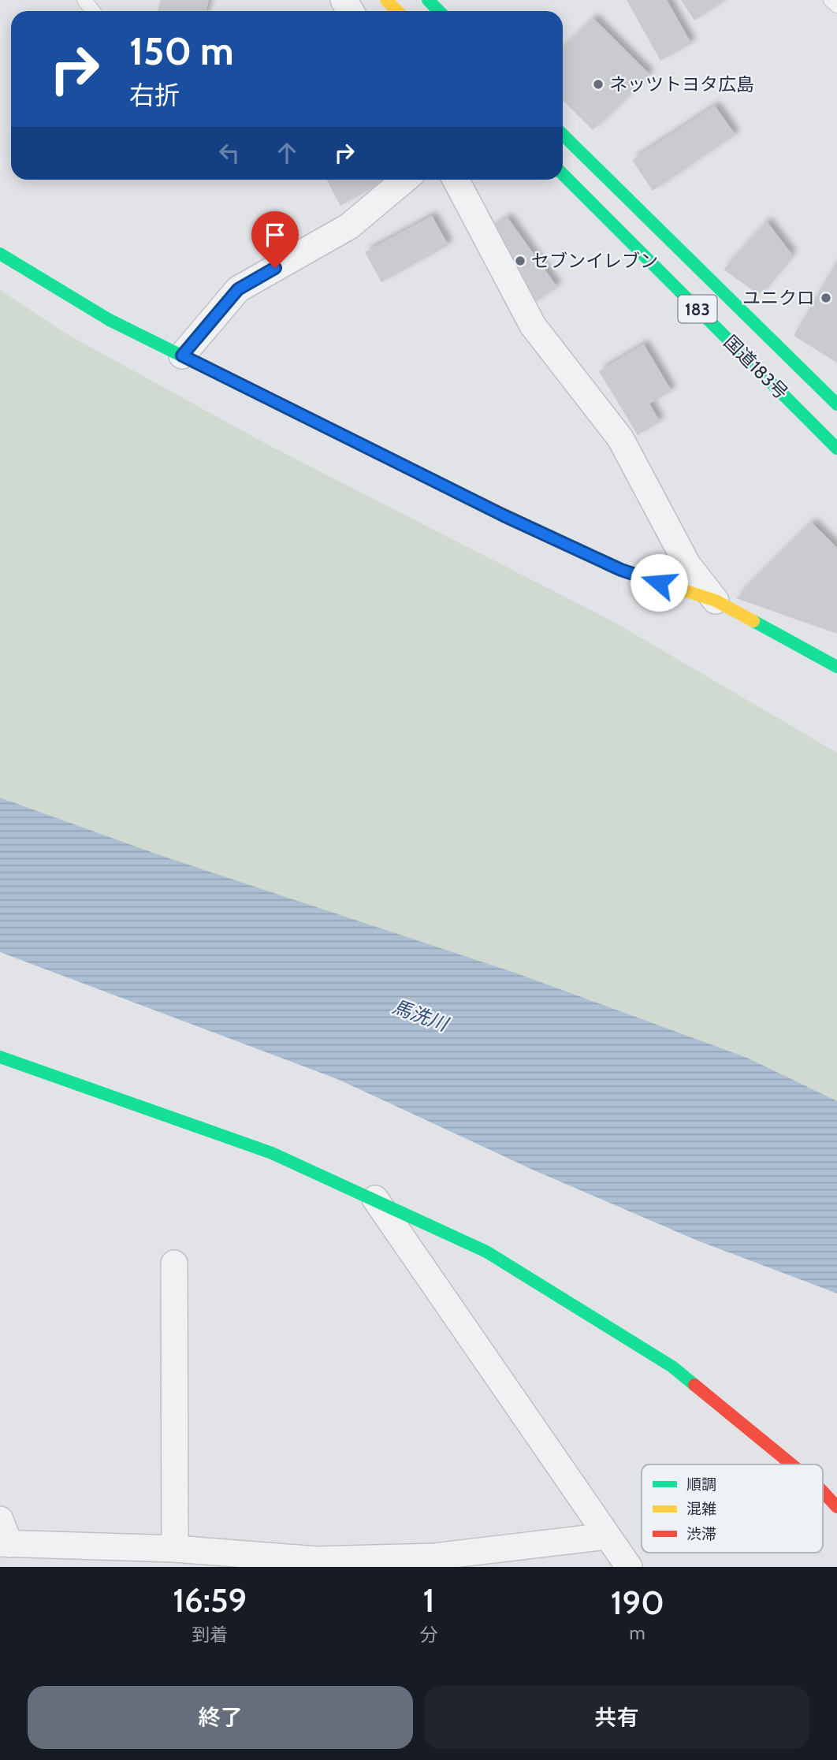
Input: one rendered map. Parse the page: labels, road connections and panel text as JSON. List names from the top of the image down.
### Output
{
  "streets": {
    "main road": ["183", "国道183号"]
  },
  "water": ["馬洗川"],
  "places": ["ネッツトヨタ広島", "セブンイレブン", "ユニクロ"],
  "legend": ["順調", "混雑", "渋滞"],
  "page": {
    "turn": ["150 m", "右折"],
    "eta": [
      "16:59",
      "到着",
      "1",
      "分",
      "190",
      "m"
    ],
    "buttons": ["終了", "共有"]
  }
}
